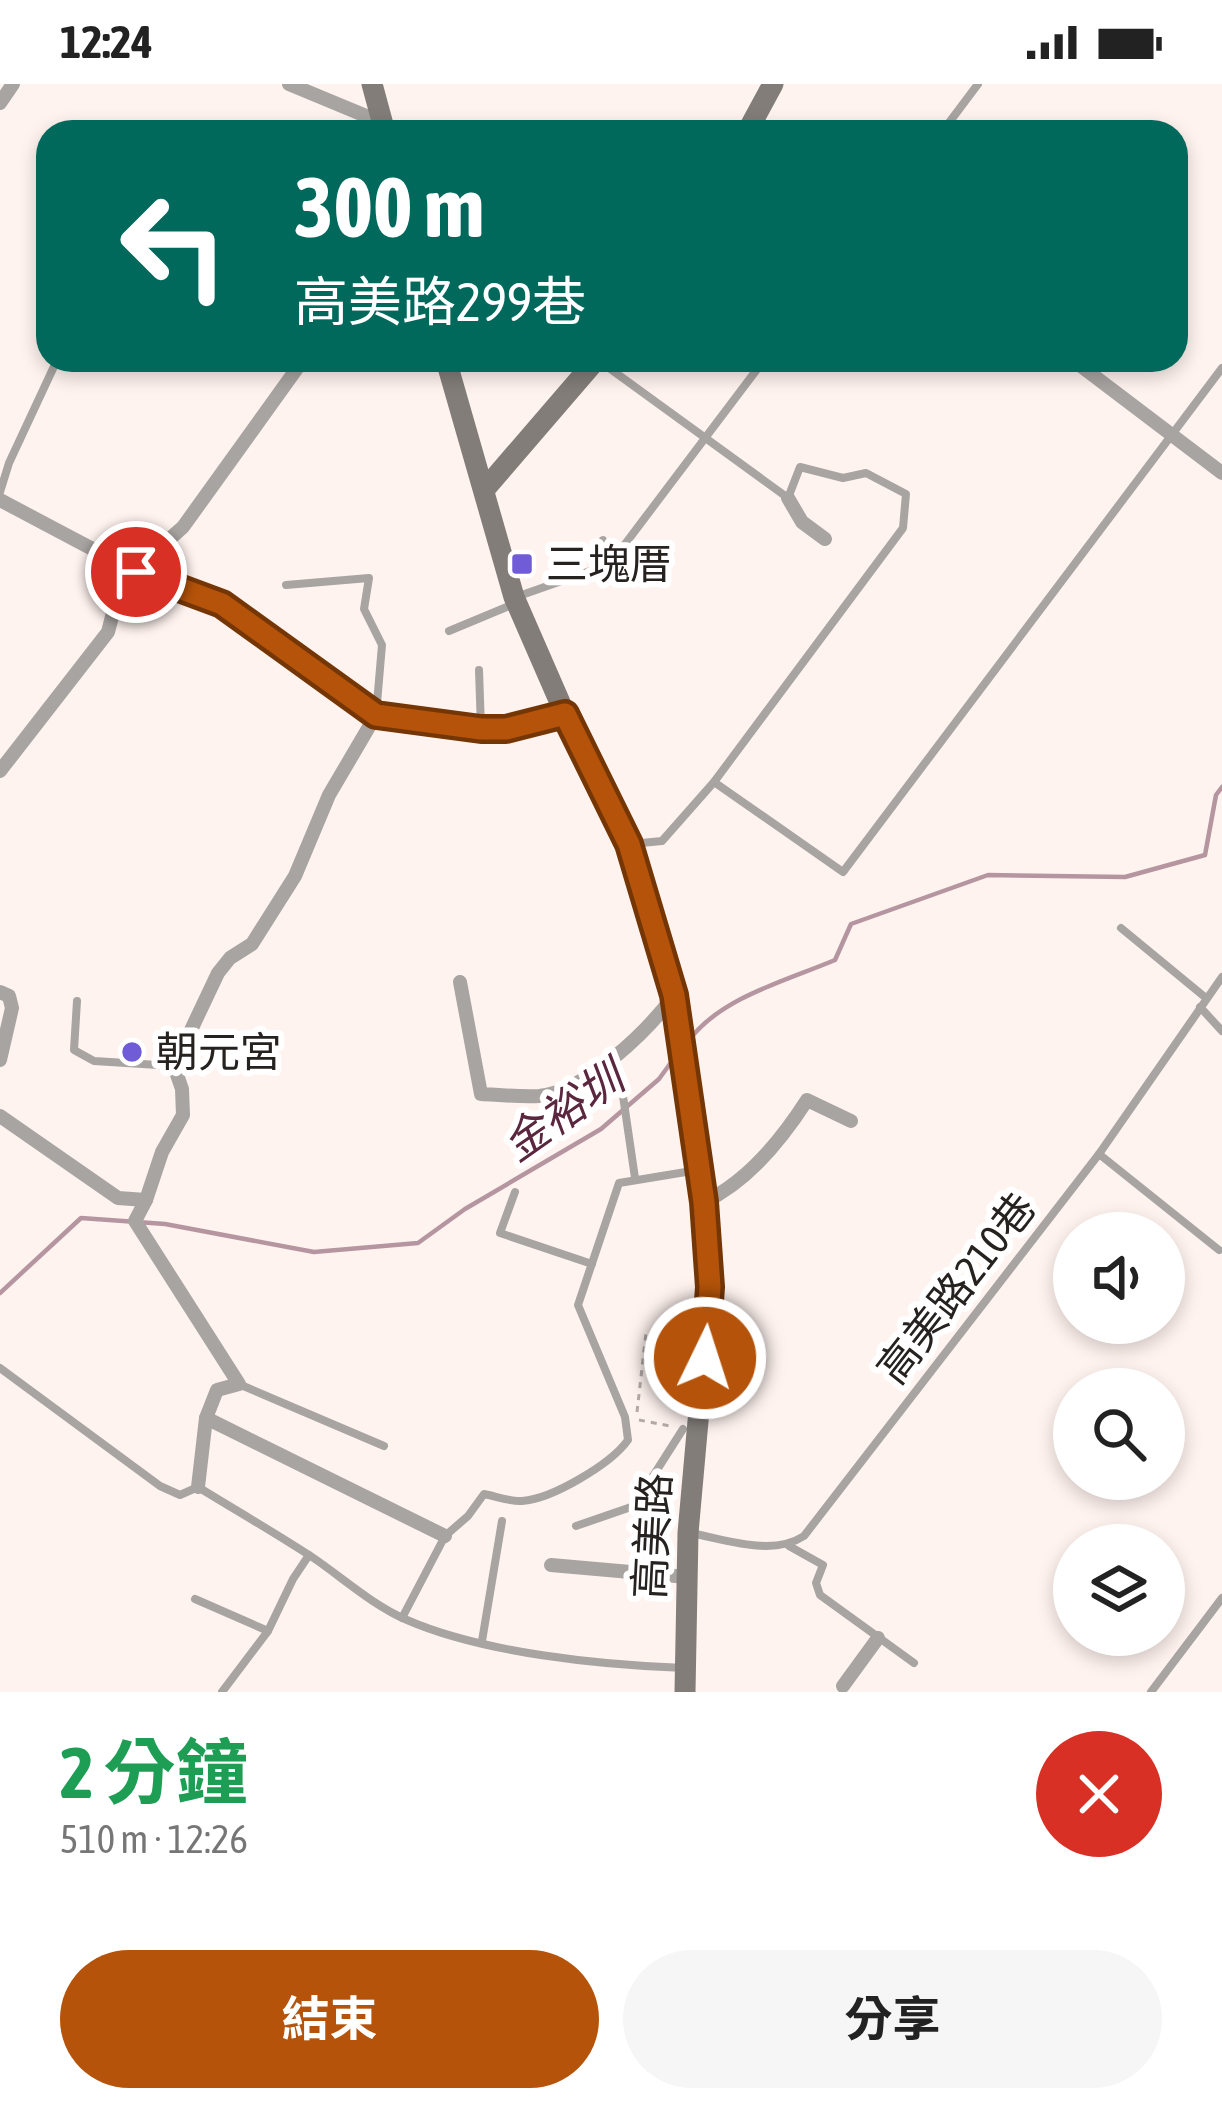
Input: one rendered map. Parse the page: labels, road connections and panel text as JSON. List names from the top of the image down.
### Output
{
  "streets": {
    "street": ["高美路"],
    "lane": ["高美路210巷"]
  },
  "water": ["金裕圳"],
  "places": {
    "transit": ["三塊厝"],
    "other": ["朝元宮"]
  },
  "page": {
    "status": "12:24",
    "turn": ["300 m", "高美路299巷"],
    "heading": ["2 分鐘", "510 m · 12:26"],
    "buttons": ["結束", "分享"]
  }
}
